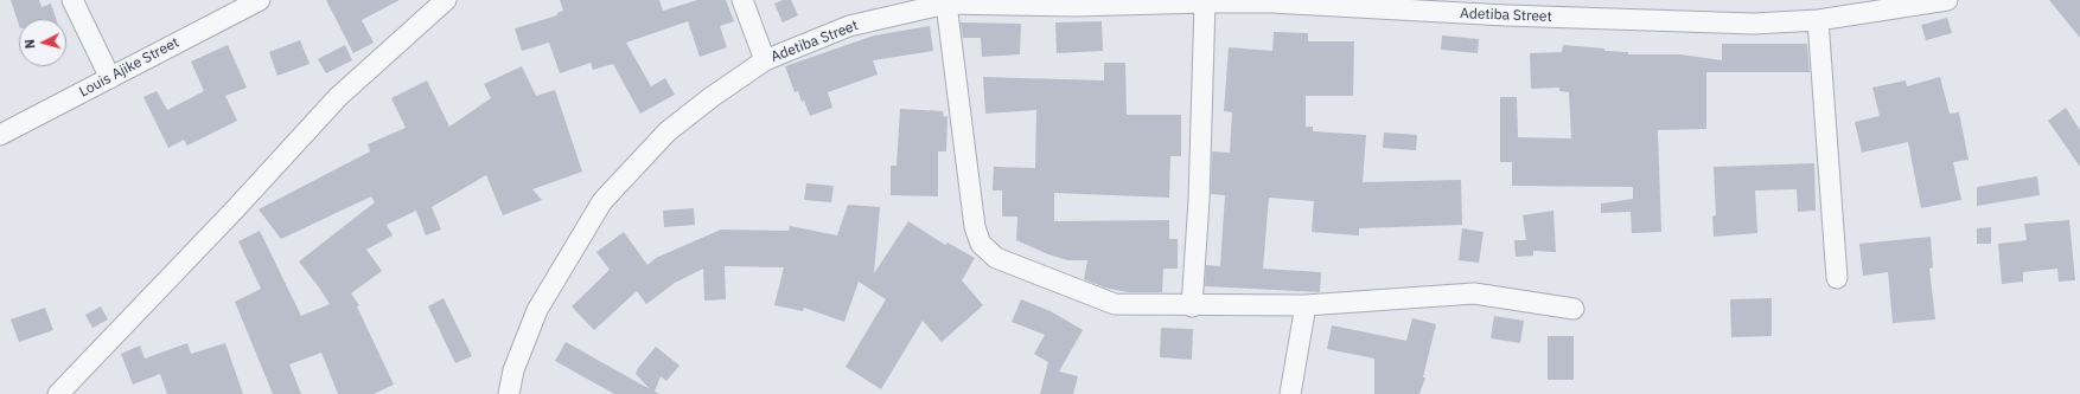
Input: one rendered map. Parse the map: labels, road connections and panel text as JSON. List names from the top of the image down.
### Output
{
  "streets": {
    "street": ["Adetiba Street", "Louis Ajike Street"]
  },
  "north": "left"
}
